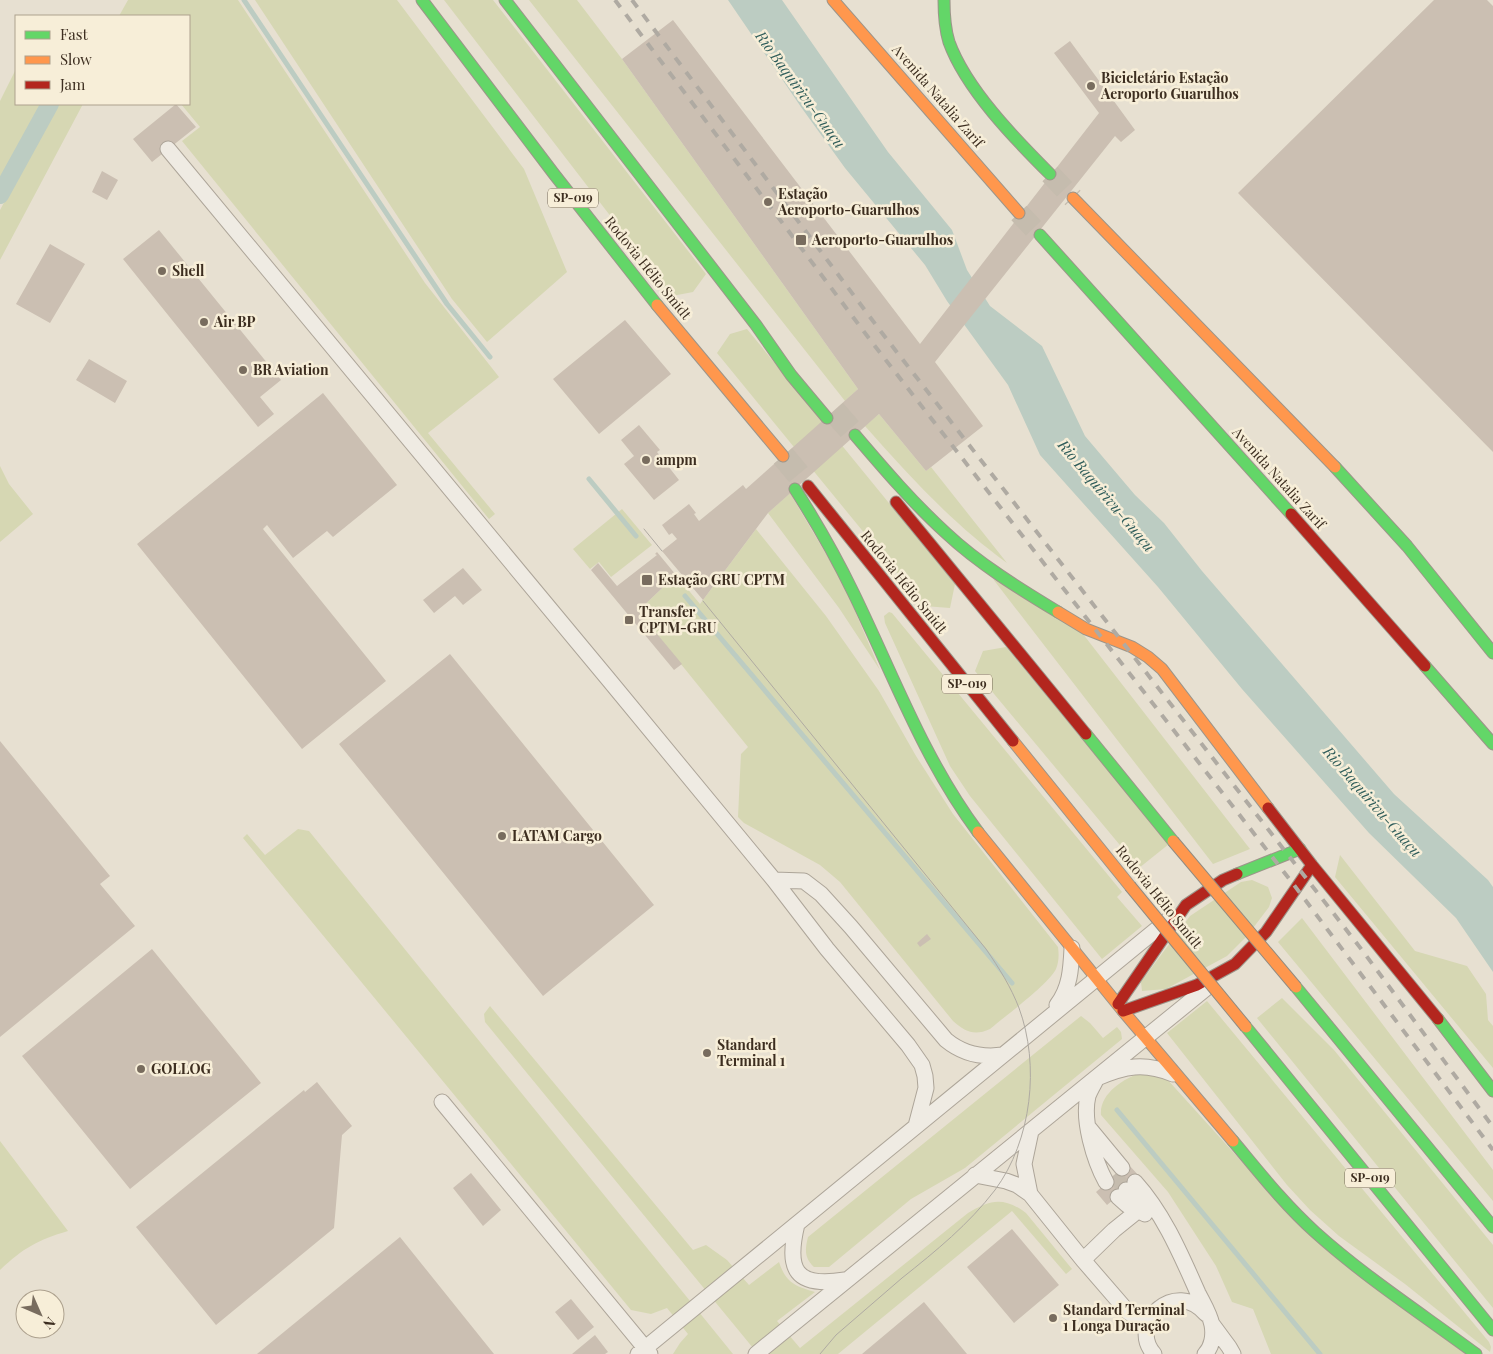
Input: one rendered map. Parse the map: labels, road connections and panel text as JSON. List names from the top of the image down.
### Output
{
  "streets": {
    "main road": ["Avenida Natalia Zarif", "SP-019", "Rodovia Hélio Smidt"]
  },
  "water": ["Rio Baquirivu-Guaçu"],
  "places": {
    "other": [
      "Bicicletário Estação Aeroporto Guarulhos",
      "Estação Aeroporto-Guarulhos",
      "Shell",
      "Air BP",
      "BR Aviation",
      "ampm",
      "LATAM Cargo",
      "Standard Terminal 1",
      "GOLLOG",
      "Standard Terminal 1 Longa Duração"
    ],
    "transit": ["Aeroporto-Guarulhos", "Estação GRU CPTM", "Transfer CPTM-GRU"]
  },
  "legend": ["Fast", "Slow", "Jam"],
  "north": "bottom right"
}
